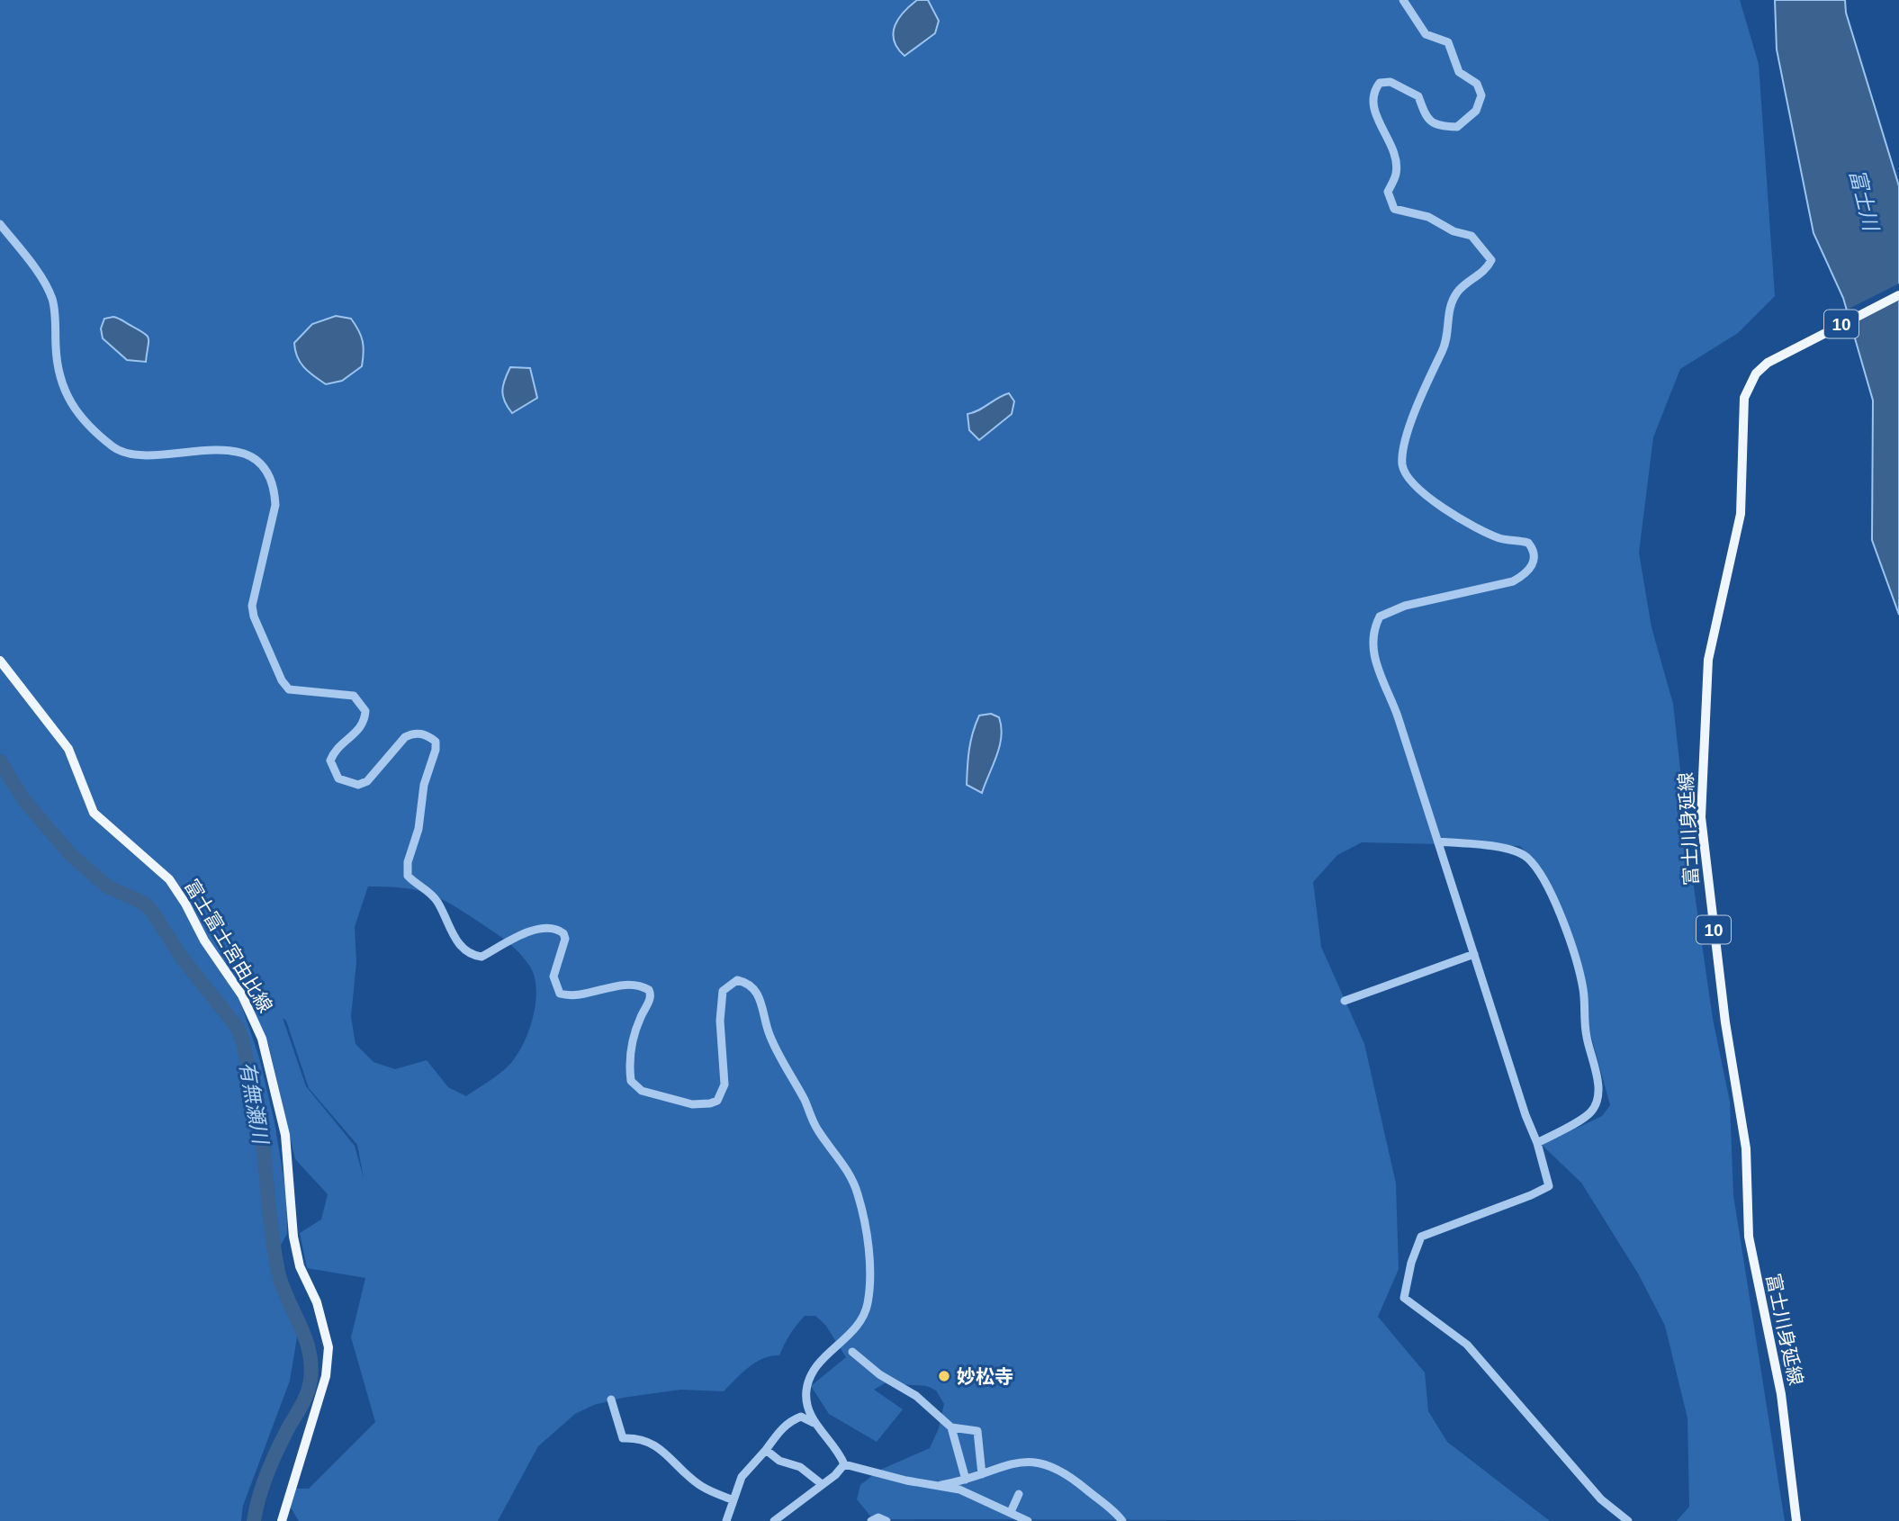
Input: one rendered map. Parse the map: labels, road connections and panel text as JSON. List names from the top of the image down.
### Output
{
  "streets": {
    "main road": ["10", "富士川身延線", "富士富士宮由比線"]
  },
  "water": ["富士川", "有無瀬川"],
  "places": ["妙松寺"]
}
